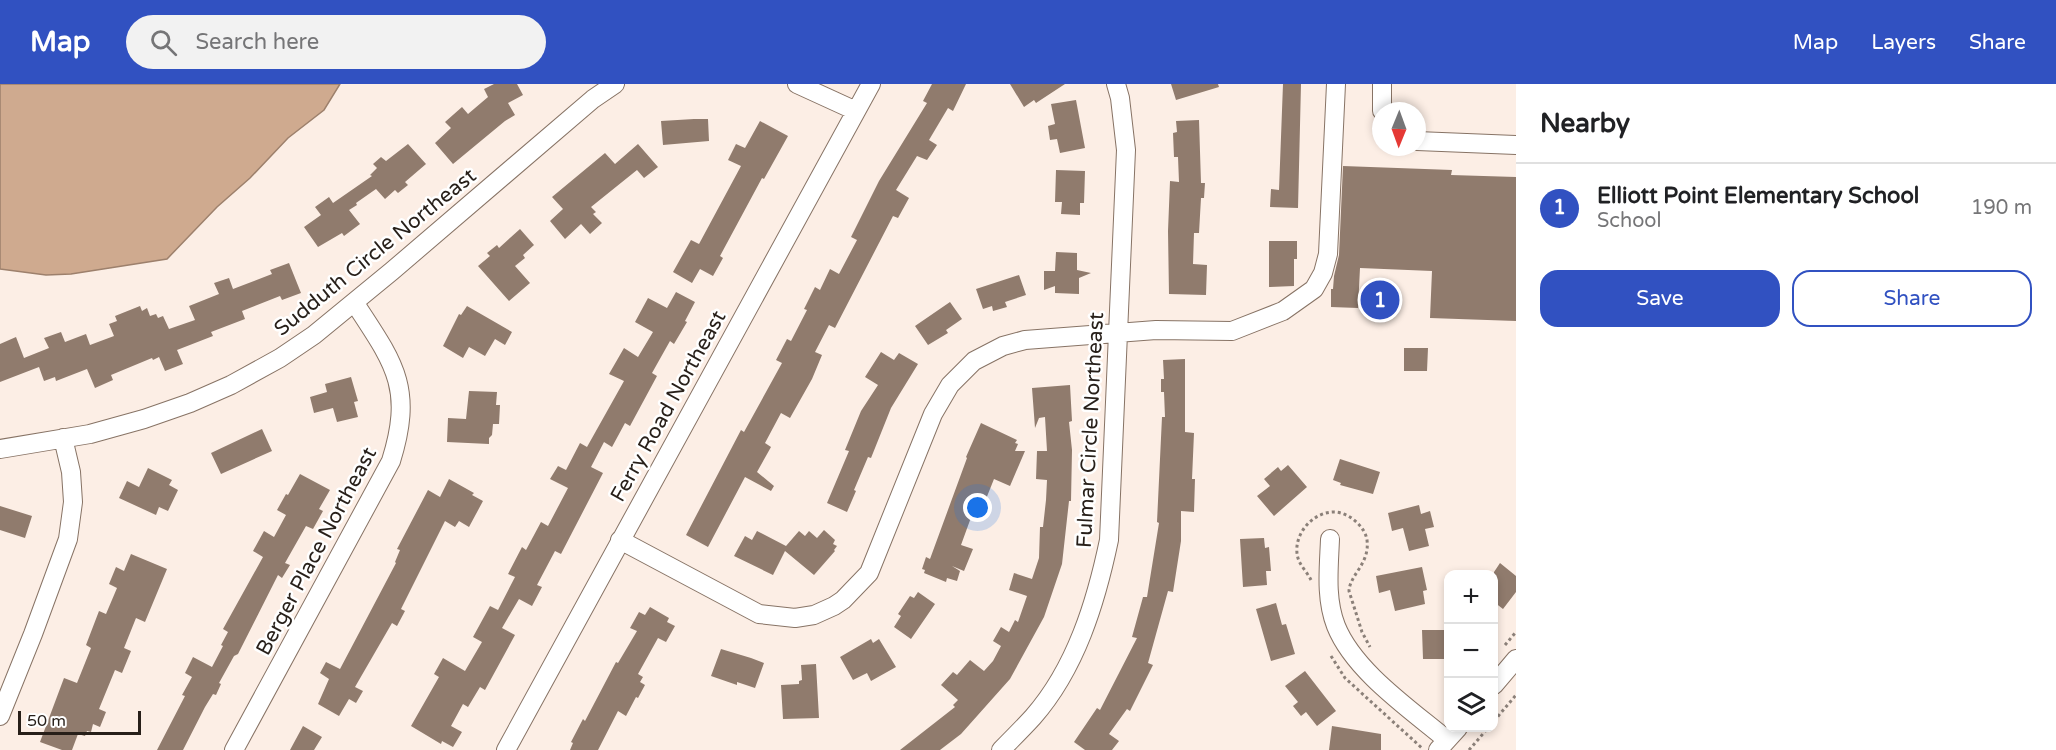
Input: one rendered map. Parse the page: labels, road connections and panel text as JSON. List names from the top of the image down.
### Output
{
  "streets": {
    "street": [
      "Sudduth Circle Northeast",
      "Ferry Road Northeast",
      "Fulmar Circle Northeast",
      "Berger Place Northeast"
    ]
  },
  "crossings": [
    ["Sudduth Circle Northeast", "Berger Place Northeast"]
  ],
  "scale_bar": "50 m",
  "north": "bottom",
  "page": {
    "header": "Map",
    "search": "Search here",
    "nav": ["Map", "Layers", "Share"],
    "heading": "Nearby",
    "list": [
      {
        "mark": "1",
        "name": "Elliott Point Elementary School",
        "note": "School",
        "value": "190 m"
      }
    ],
    "buttons": ["Save", "Share"],
    "pins": "1",
    "map_buttons": ["+", "−"],
    "scale": "50 m"
  }
}
